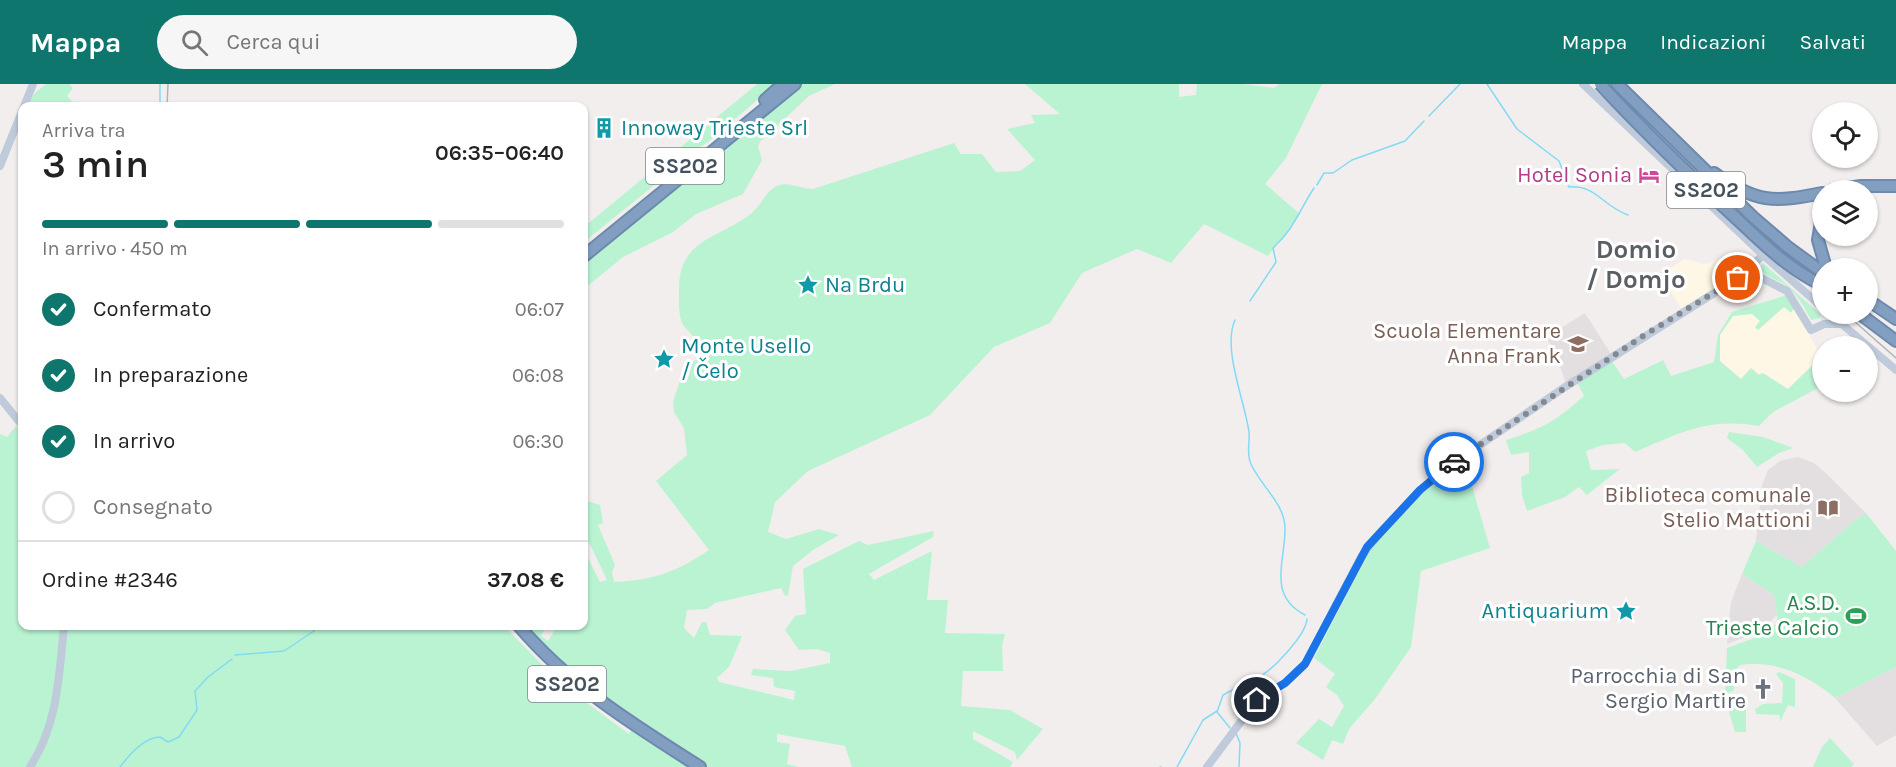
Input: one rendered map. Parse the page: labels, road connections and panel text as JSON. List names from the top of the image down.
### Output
{
  "streets": {
    "highway": ["SS202"]
  },
  "districts": ["Domio / Domjo"],
  "places": {
    "building": ["Innoway Trieste Srl"],
    "hotel": ["Hotel Sonia"],
    "place": ["Na Brdu", "Monte Usello / Čelo", "Antiquarium"],
    "school or university": ["Scuola Elementare Anna Frank"],
    "library": ["Biblioteca comunale Stelio Mattioni"],
    "sports": ["A.S.D. Trieste Calcio"],
    "church": ["Parrocchia di San Sergio Martire"]
  },
  "page": {
    "header": "Mappa",
    "search": "Cerca qui",
    "nav": ["Mappa", "Indicazioni", "Salvati"],
    "map_buttons": ["+", "−"],
    "heading": ["3 min", "Arriva tra", "06:35–06:40"],
    "panel": ["Ordine #2346", "37.08 €"],
    "bar": "In arrivo · 450 m",
    "list": [
      ["Confermato", "06:07"],
      ["In preparazione", "06:08"],
      ["In arrivo", "06:30"],
      "Consegnato"
    ]
  }
}
